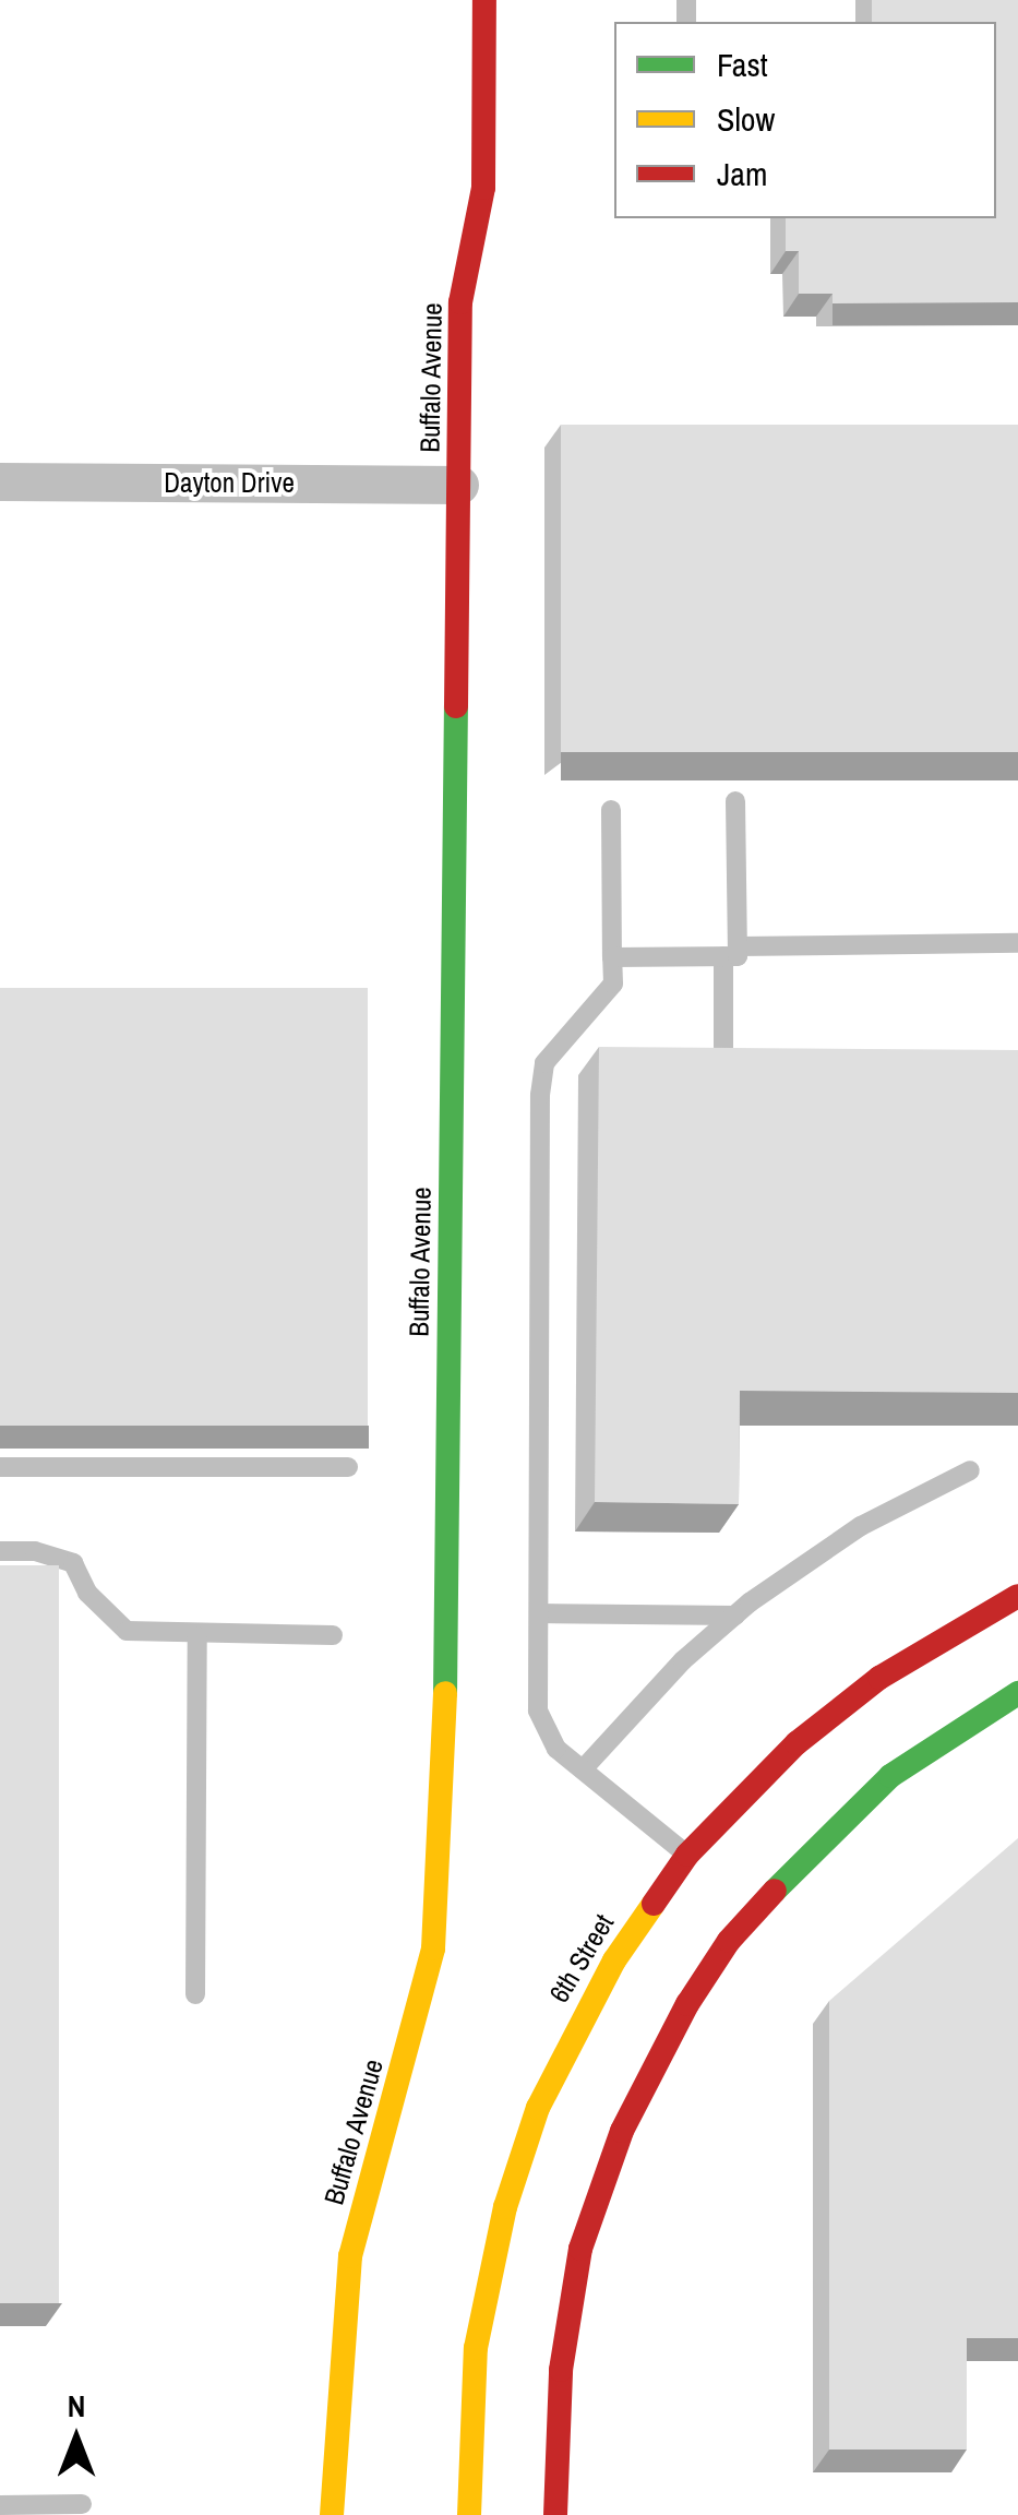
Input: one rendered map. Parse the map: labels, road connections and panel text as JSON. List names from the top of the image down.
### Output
{
  "streets": {
    "street": ["Buffalo Avenue", "Dayton Drive", "6th Street"]
  },
  "crossings": [
    ["Buffalo Avenue", "Dayton Drive"]
  ],
  "legend": ["Fast", "Slow", "Jam"],
  "north": "top"
}
